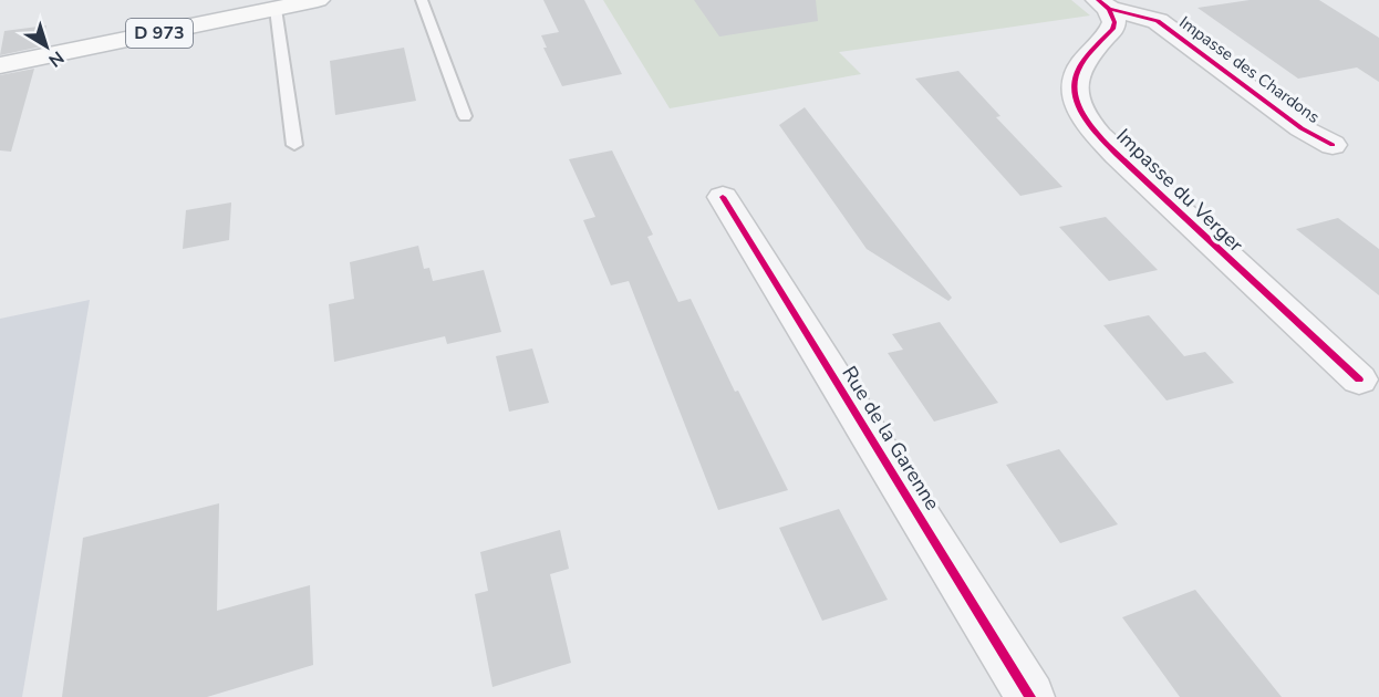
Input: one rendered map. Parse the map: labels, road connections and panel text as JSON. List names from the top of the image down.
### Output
{
  "streets": {
    "main road": ["D 973"],
    "street": ["Impasse des Chardons", "Impasse du Verger", "Rue de la Garenne"]
  },
  "crossings": [
    ["Impasse des Chardons", "Impasse du Verger"]
  ],
  "north": "bottom right"
}
